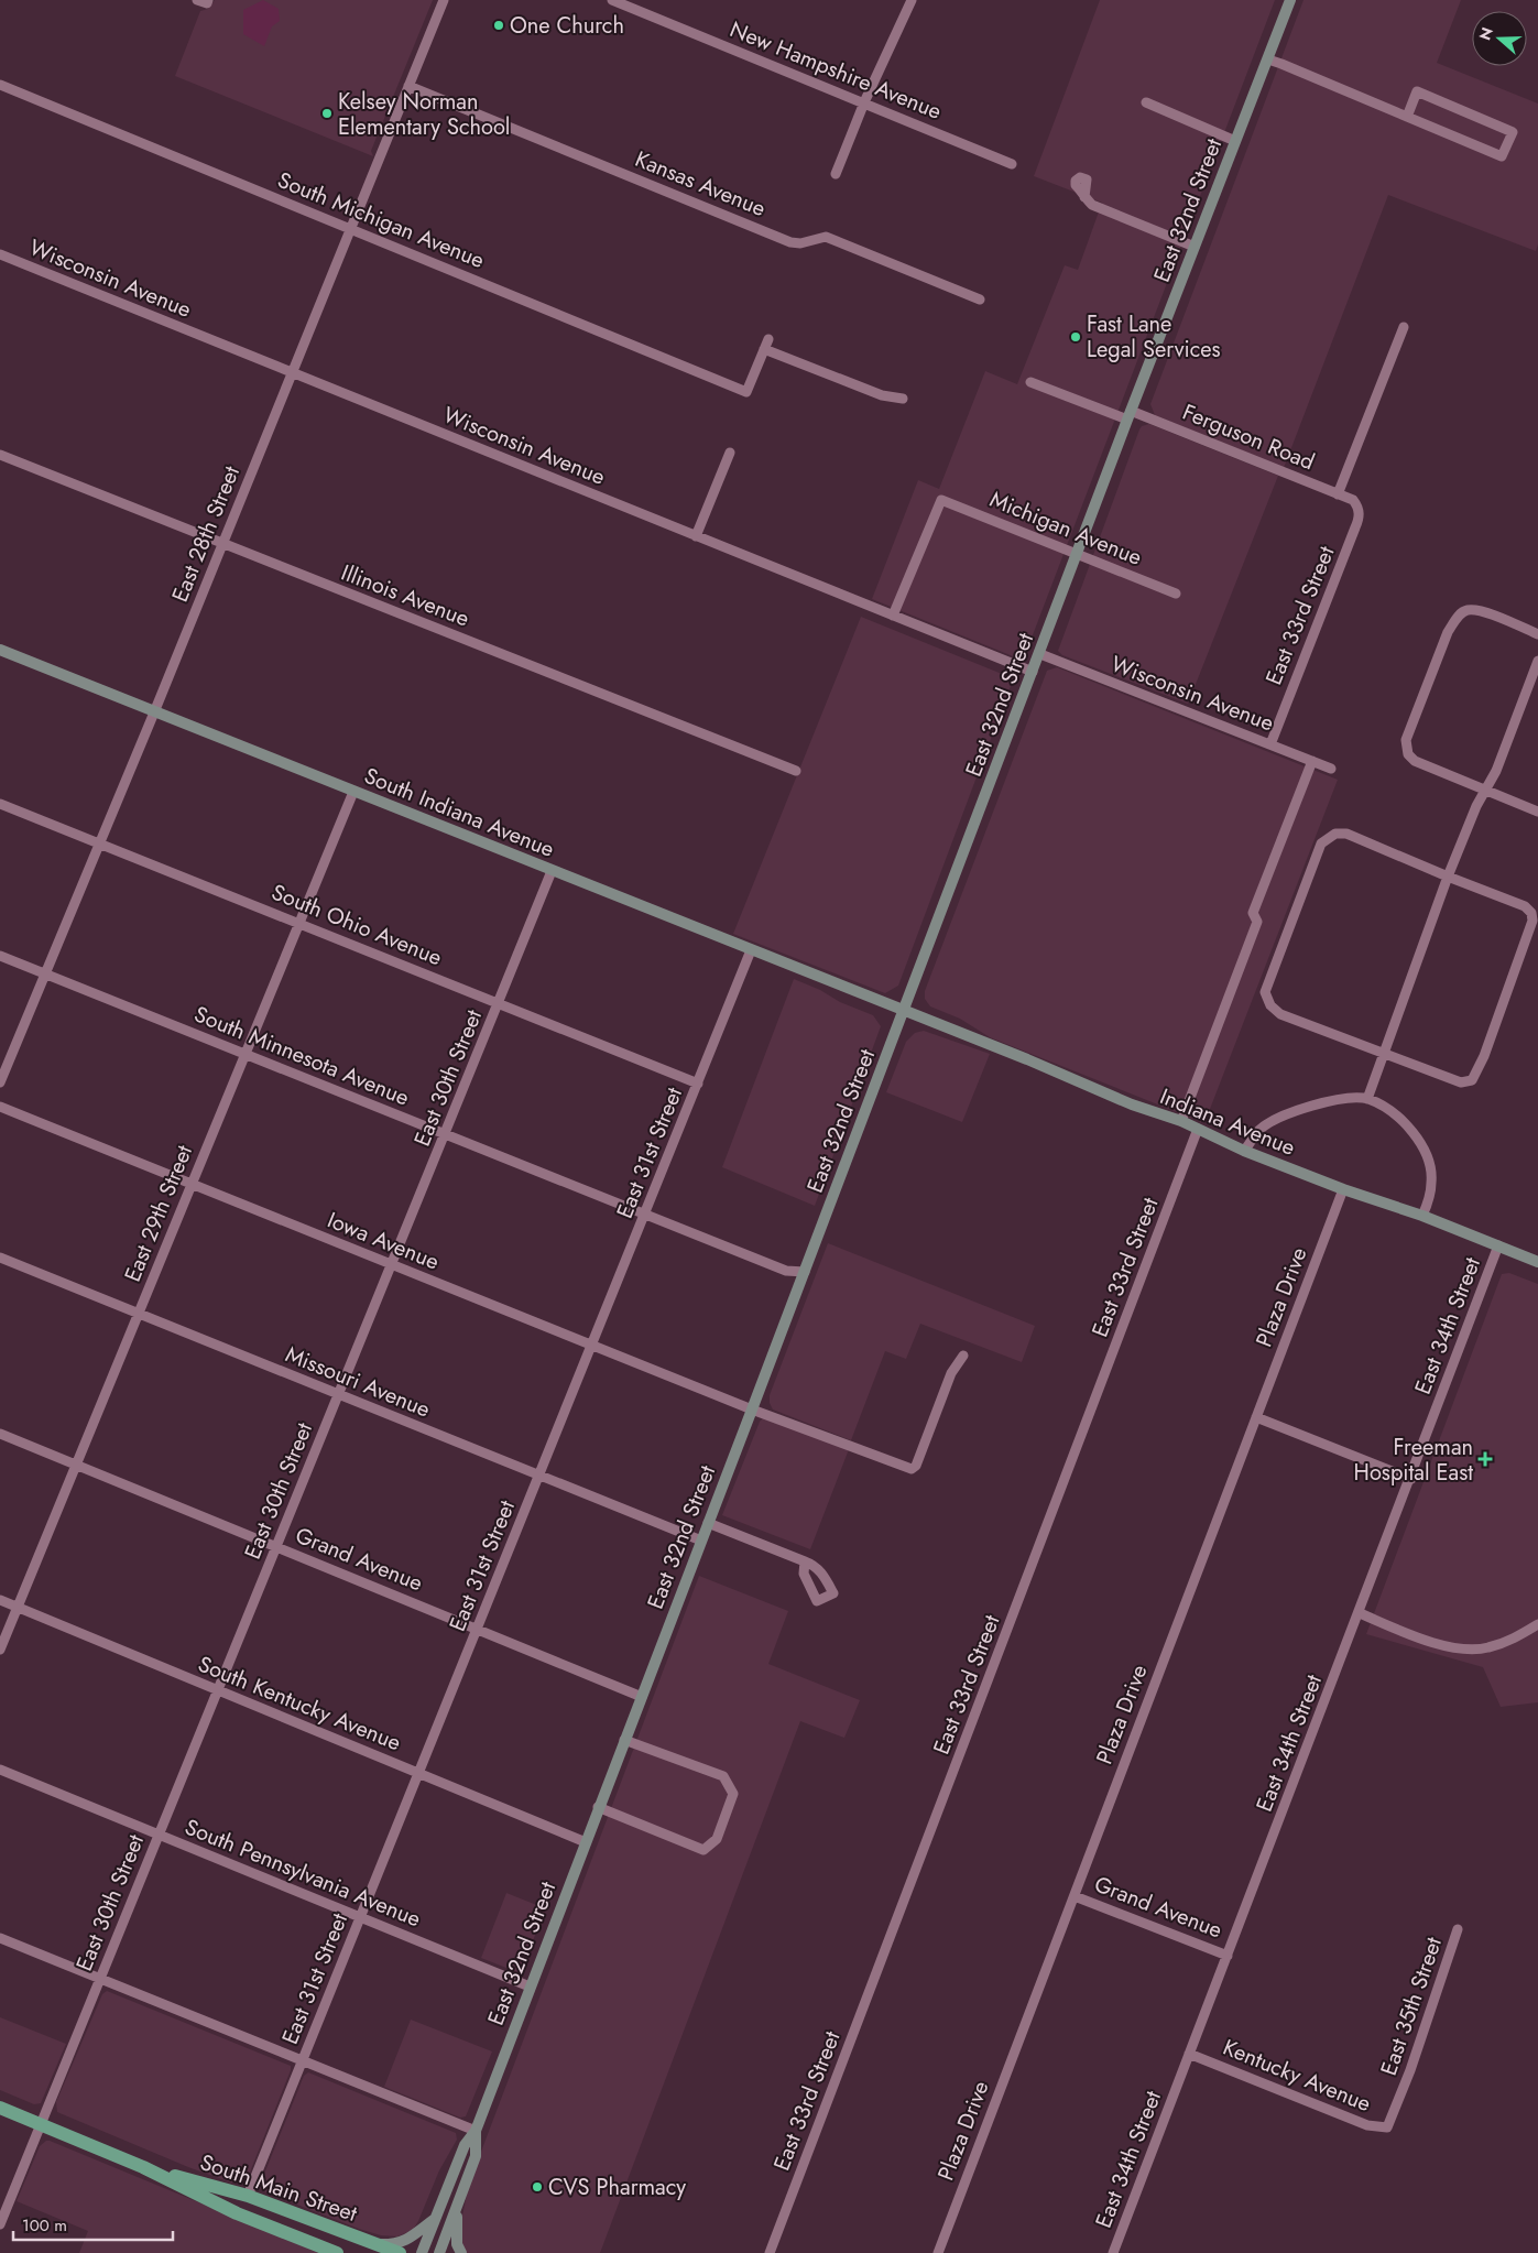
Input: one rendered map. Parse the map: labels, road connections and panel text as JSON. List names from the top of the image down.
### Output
{
  "streets": {
    "main road": [
      "East 32nd Street",
      "South Indiana Avenue",
      "Indiana Avenue",
      "South Main Street"
    ],
    "street": [
      "New Hampshire Avenue",
      "Kansas Avenue",
      "South Michigan Avenue",
      "Wisconsin Avenue",
      "Ferguson Road",
      "Michigan Avenue",
      "East 28th Street",
      "Illinois Avenue",
      "East 33rd Street",
      "South Ohio Avenue",
      "South Minnesota Avenue",
      "East 30th Street",
      "East 31st Street",
      "East 29th Street",
      "Iowa Avenue",
      "Plaza Drive",
      "East 34th Street",
      "Missouri Avenue",
      "Grand Avenue",
      "South Kentucky Avenue",
      "South Pennsylvania Avenue",
      "East 35th Street",
      "Kentucky Avenue"
    ]
  },
  "crossings": [
    ["Kansas Avenue", "East 28th Street"],
    ["East 32nd Street", "Wisconsin Avenue"],
    ["East 32nd Street", "Ferguson Road"],
    ["East 32nd Street", "Michigan Avenue"],
    ["East 32nd Street", "South Indiana Avenue"],
    ["East 32nd Street", "South Minnesota Avenue"],
    ["East 32nd Street", "Indiana Avenue"],
    ["East 32nd Street", "Iowa Avenue"],
    ["East 32nd Street", "Missouri Avenue"],
    ["East 32nd Street", "Grand Avenue"],
    ["East 32nd Street", "South Kentucky Avenue"],
    ["East 32nd Street", "South Pennsylvania Avenue"],
    ["South Michigan Avenue", "East 28th Street"],
    ["Wisconsin Avenue", "Michigan Avenue"],
    ["Wisconsin Avenue", "East 28th Street"],
    ["Wisconsin Avenue", "East 33rd Street"],
    ["Ferguson Road", "East 33rd Street"],
    ["East 28th Street", "Illinois Avenue"],
    ["East 28th Street", "South Indiana Avenue"],
    ["East 28th Street", "South Ohio Avenue"],
    ["East 28th Street", "South Minnesota Avenue"],
    ["East 33rd Street", "Indiana Avenue"],
    ["South Indiana Avenue", "East 30th Street"],
    ["South Indiana Avenue", "Indiana Avenue"],
    ["South Indiana Avenue", "East 31st Street"],
    ["South Indiana Avenue", "East 29th Street"],
    ["South Ohio Avenue", "East 30th Street"],
    ["South Ohio Avenue", "East 31st Street"],
    ["South Ohio Avenue", "East 29th Street"],
    ["South Minnesota Avenue", "East 30th Street"],
    ["South Minnesota Avenue", "East 31st Street"],
    ["South Minnesota Avenue", "East 29th Street"],
    ["East 30th Street", "Iowa Avenue"],
    ["East 30th Street", "Missouri Avenue"],
    ["East 30th Street", "Grand Avenue"],
    ["East 30th Street", "South Kentucky Avenue"],
    ["East 30th Street", "South Pennsylvania Avenue"],
    ["East 30th Street", "South Main Street"],
    ["Indiana Avenue", "Plaza Drive"],
    ["Indiana Avenue", "East 34th Street"],
    ["East 31st Street", "Iowa Avenue"],
    ["East 31st Street", "Missouri Avenue"],
    ["East 31st Street", "Grand Avenue"],
    ["East 31st Street", "South Kentucky Avenue"],
    ["East 31st Street", "South Pennsylvania Avenue"],
    ["East 31st Street", "South Main Street"],
    ["East 29th Street", "Iowa Avenue"],
    ["East 29th Street", "Missouri Avenue"],
    ["East 29th Street", "Grand Avenue"],
    ["East 29th Street", "South Kentucky Avenue"],
    ["Plaza Drive", "Grand Avenue"],
    ["East 34th Street", "Grand Avenue"],
    ["East 34th Street", "Kentucky Avenue"],
    ["East 35th Street", "Kentucky Avenue"]
  ],
  "places": {
    "other": [
      "One Church",
      "Kelsey Norman Elementary School",
      "Fast Lane Legal Services",
      "CVS Pharmacy"
    ],
    "health": ["Freeman Hospital East"]
  },
  "scale_bar": "100 m",
  "north": "left"
}
